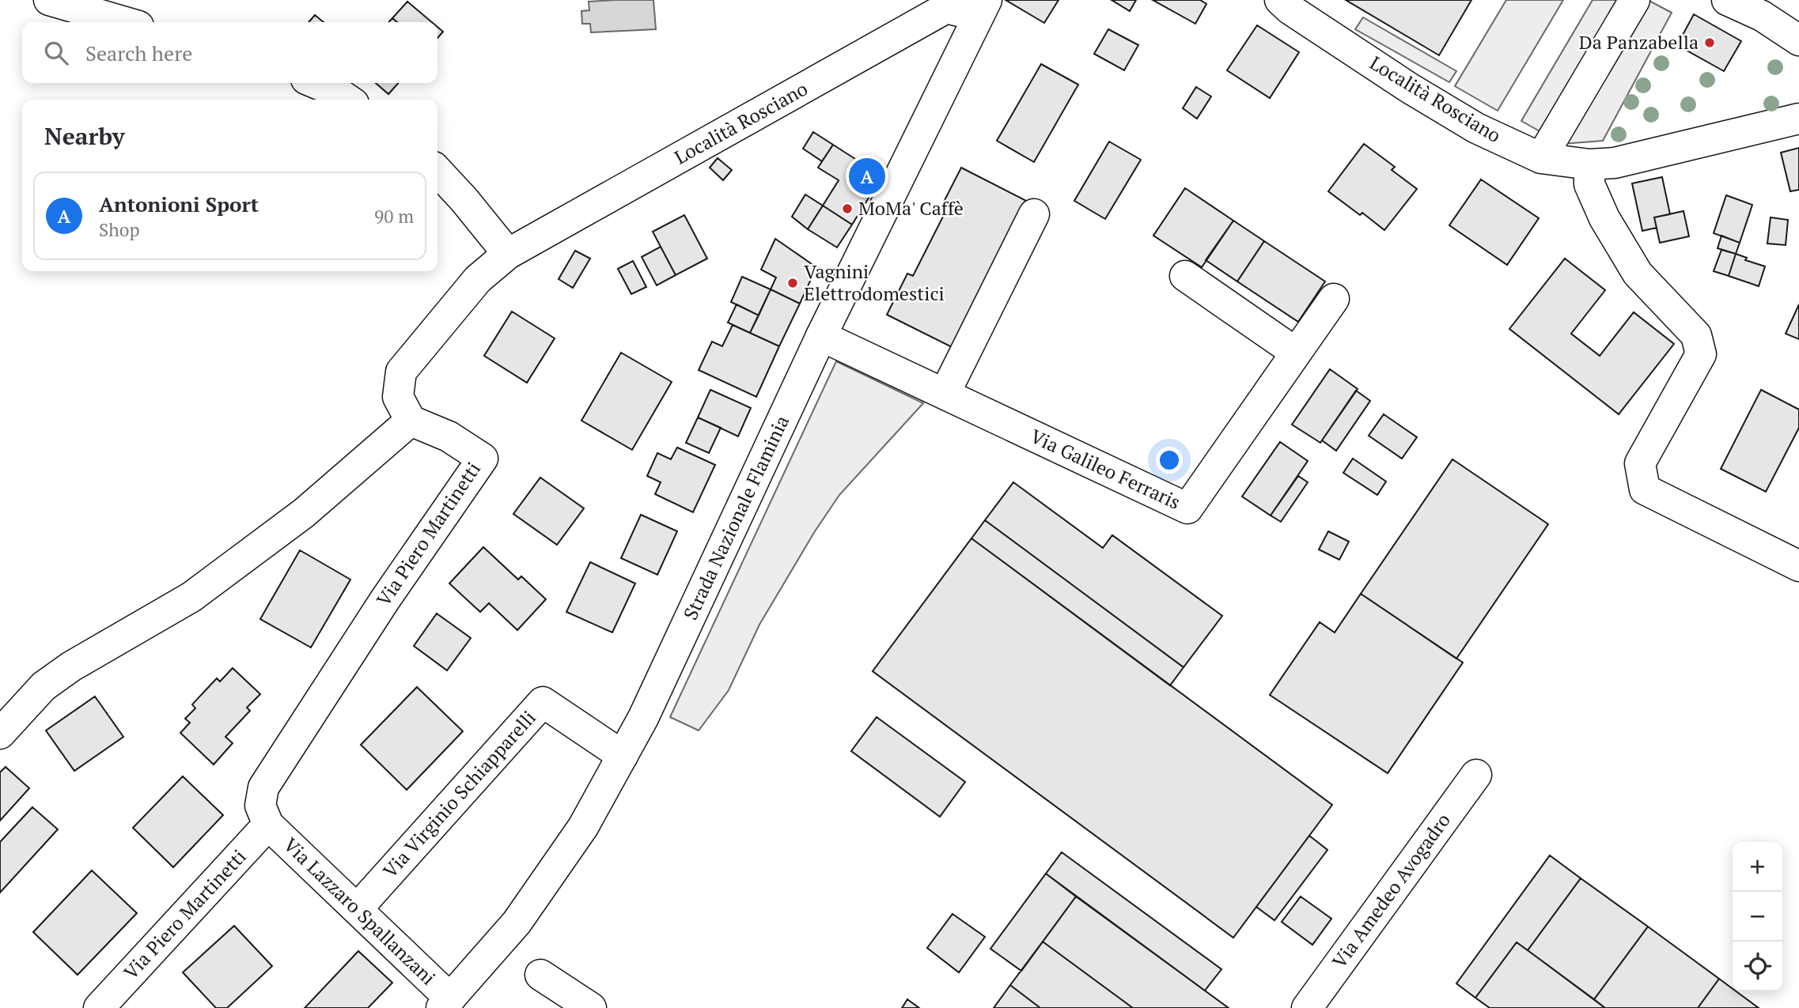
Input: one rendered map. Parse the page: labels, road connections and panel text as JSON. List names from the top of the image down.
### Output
{
  "streets": {
    "street": [
      "Località Rosciano",
      "Via Galileo Ferraris",
      "Strada Nazionale Flaminia",
      "Via Piero Martinetti",
      "Via Virginio Schiapparelli",
      "Via Amedeo Avogadro",
      "Via Lazzaro Spallanzani"
    ]
  },
  "crossings": [
    ["Località Rosciano", "Strada Nazionale Flaminia"],
    ["Località Rosciano", "Via Piero Martinetti"],
    ["Via Galileo Ferraris", "Strada Nazionale Flaminia"],
    ["Strada Nazionale Flaminia", "Via Virginio Schiapparelli"],
    ["Strada Nazionale Flaminia", "Via Lazzaro Spallanzani"],
    ["Via Piero Martinetti", "Via Lazzaro Spallanzani"],
    ["Via Virginio Schiapparelli", "Via Lazzaro Spallanzani"]
  ],
  "places": ["Da Panzabella", "MoMa' Caffè", "Vagnini Elettrodomestici"],
  "page": {
    "search": "Search here",
    "heading": "Nearby",
    "pins": "A",
    "list": [
      {
        "mark": "A",
        "name": "Antonioni Sport",
        "note": "Shop",
        "value": "90 m"
      }
    ],
    "map_buttons": ["+", "−"]
  }
}
